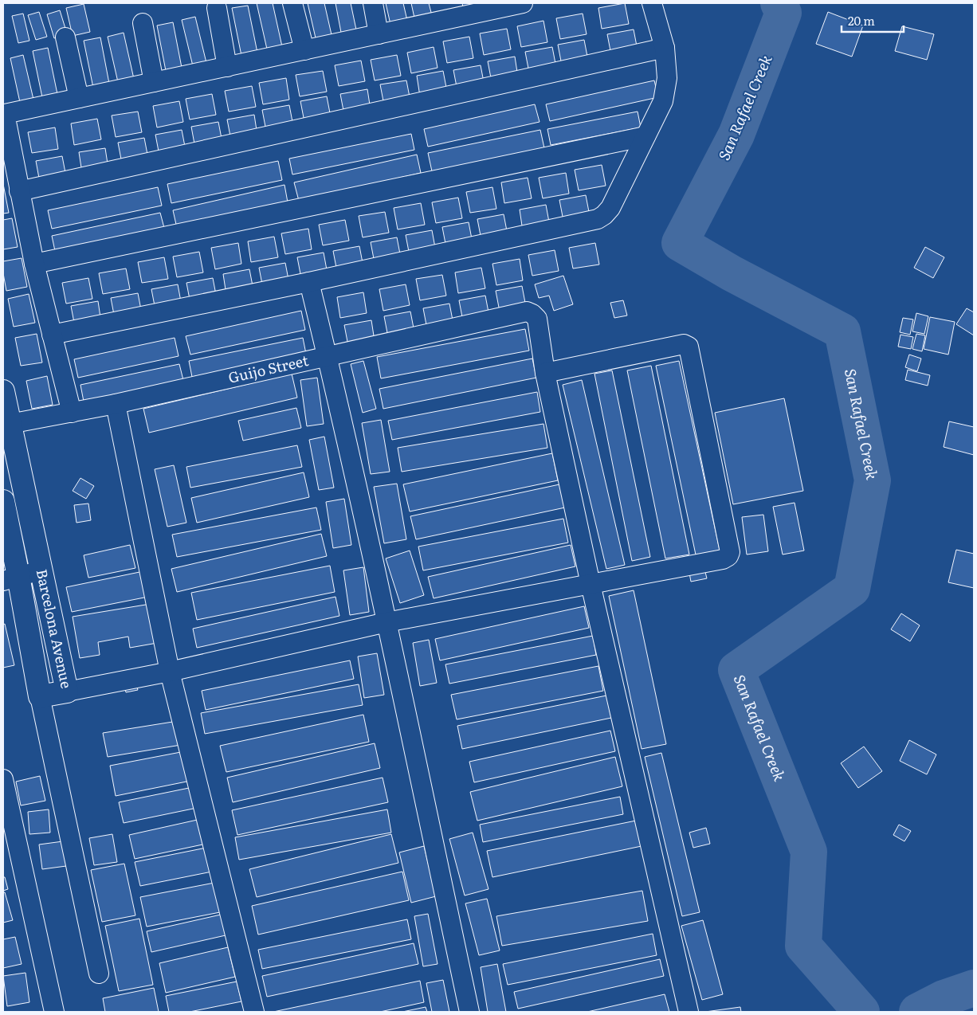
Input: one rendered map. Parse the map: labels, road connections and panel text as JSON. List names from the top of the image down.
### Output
{
  "streets": {
    "street": ["Guijo Street", "Barcelona Avenue"]
  },
  "crossings": [
    ["Guijo Street", "Barcelona Avenue"]
  ],
  "water": ["San Rafael Creek"],
  "scale_bar": "20 m"
}
